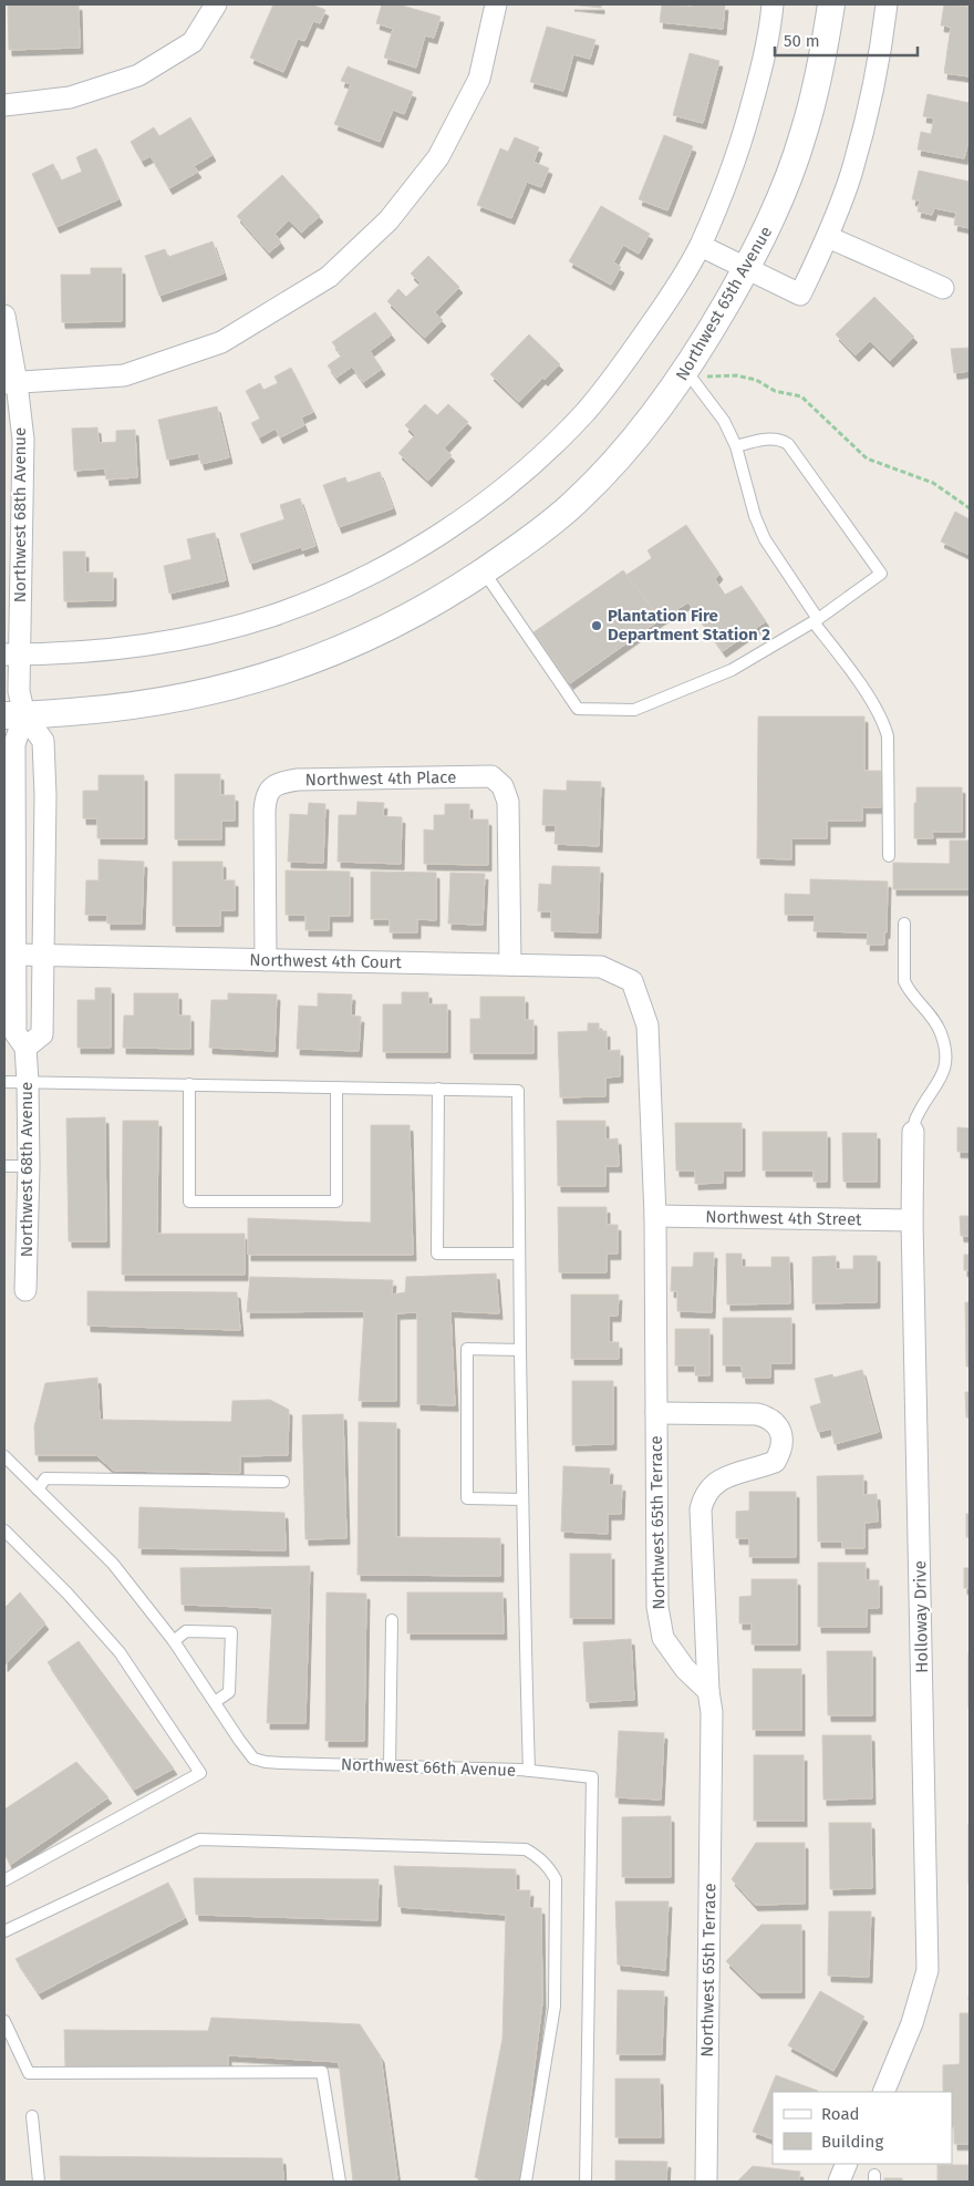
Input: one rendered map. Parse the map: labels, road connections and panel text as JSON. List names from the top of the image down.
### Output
{
  "streets": {
    "street": [
      "Northwest 65th Avenue",
      "Northwest 68th Avenue",
      "Northwest 4th Place",
      "Northwest 4th Court",
      "Northwest 4th Street",
      "Northwest 65th Terrace",
      "Holloway Drive"
    ],
    "lane": ["Northwest 66th Avenue"]
  },
  "crossings": [
    ["Northwest 65th Avenue", "Northwest 68th Avenue"],
    ["Northwest 68th Avenue", "Northwest 4th Court"],
    ["Northwest 4th Place", "Northwest 4th Court"],
    ["Northwest 4th Court", "Northwest 65th Terrace"],
    ["Northwest 4th Street", "Northwest 65th Terrace"],
    ["Northwest 4th Street", "Holloway Drive"]
  ],
  "places": ["Plantation Fire Department Station 2"],
  "legend": ["Road", "Building"],
  "scale_bar": "50 m"
}
